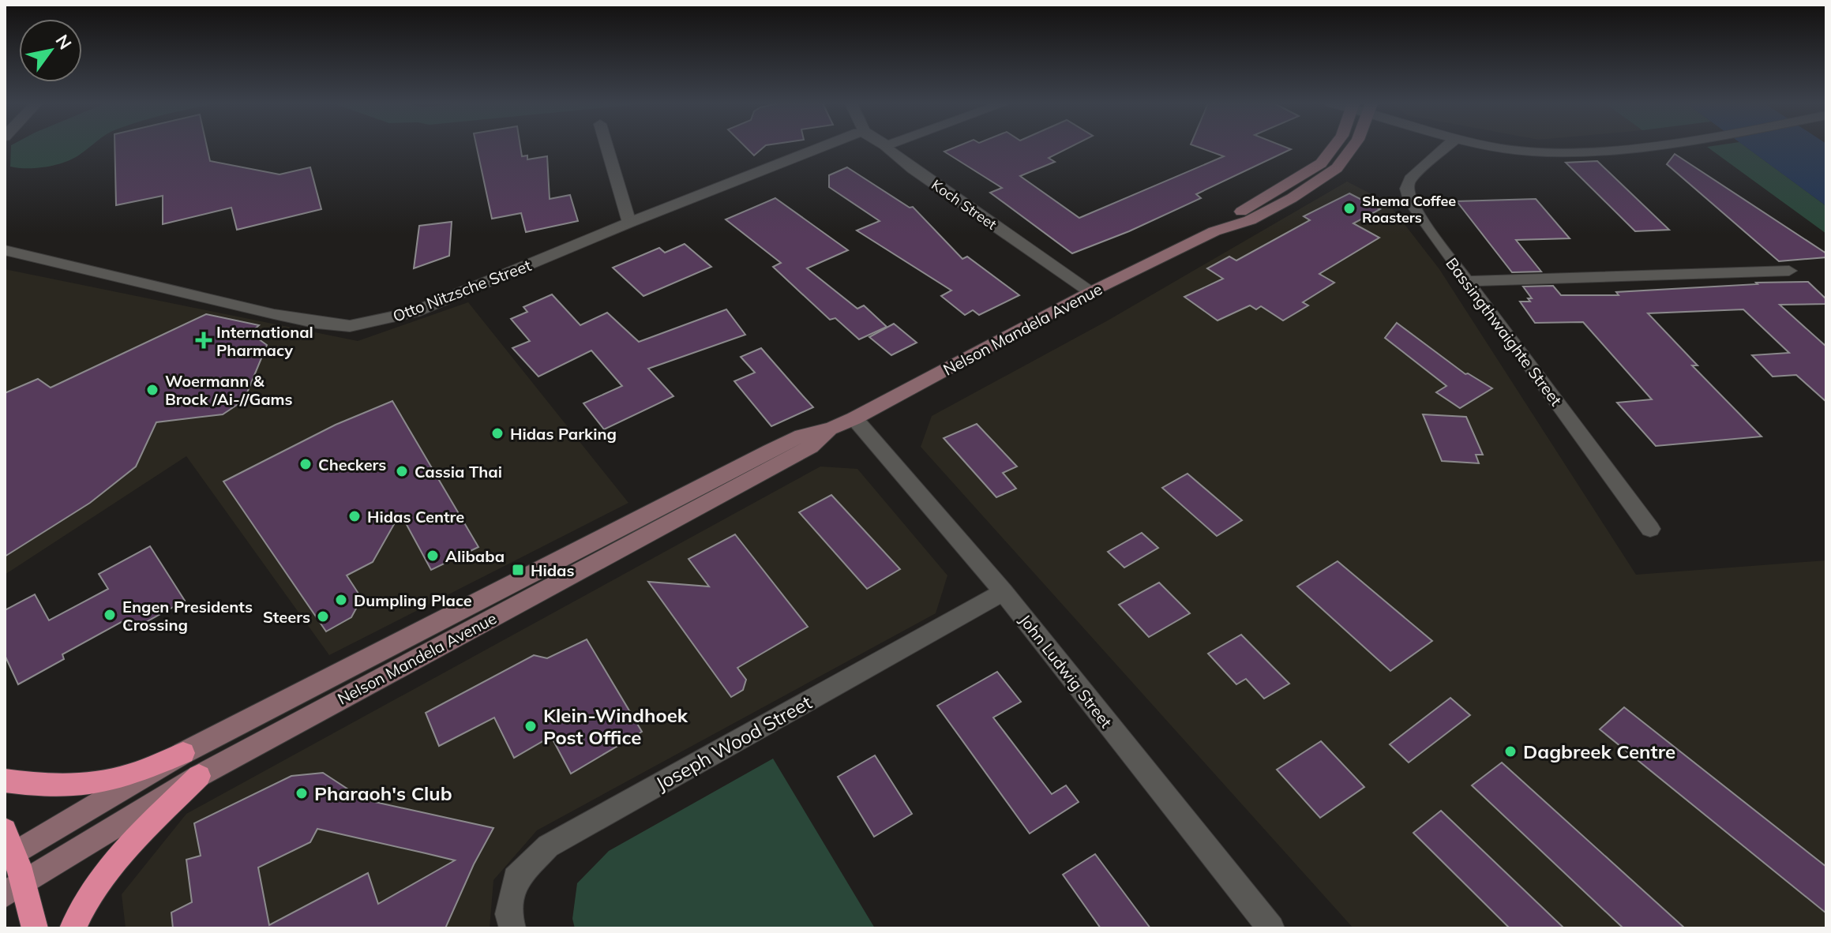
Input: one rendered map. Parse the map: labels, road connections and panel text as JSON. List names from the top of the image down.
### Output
{
  "streets": {
    "main road": ["Nelson Mandela Avenue"],
    "street": [
      "Koch Street",
      "Otto Nitzsche Street",
      "Bassingthwaighte Street",
      "John Ludwig Street",
      "Joseph Wood Street"
    ]
  },
  "crossings": [
    ["Koch Street", "Nelson Mandela Avenue"],
    ["Nelson Mandela Avenue", "John Ludwig Street"],
    ["John Ludwig Street", "Joseph Wood Street"]
  ],
  "places": {
    "other": [
      "Shema Coffee Roasters",
      "Woermann & Brock /Ai-//Gams",
      "Hidas Parking",
      "Checkers",
      "Cassia Thai",
      "Hidas Centre",
      "Alibaba",
      "Dumpling Place",
      "Engen Presidents Crossing",
      "Steers",
      "Klein-Windhoek Post Office",
      "Dagbreek Centre",
      "Pharaoh's Club"
    ],
    "health": ["International Pharmacy"],
    "transit": ["Hidas"]
  },
  "north": "top right"
}
